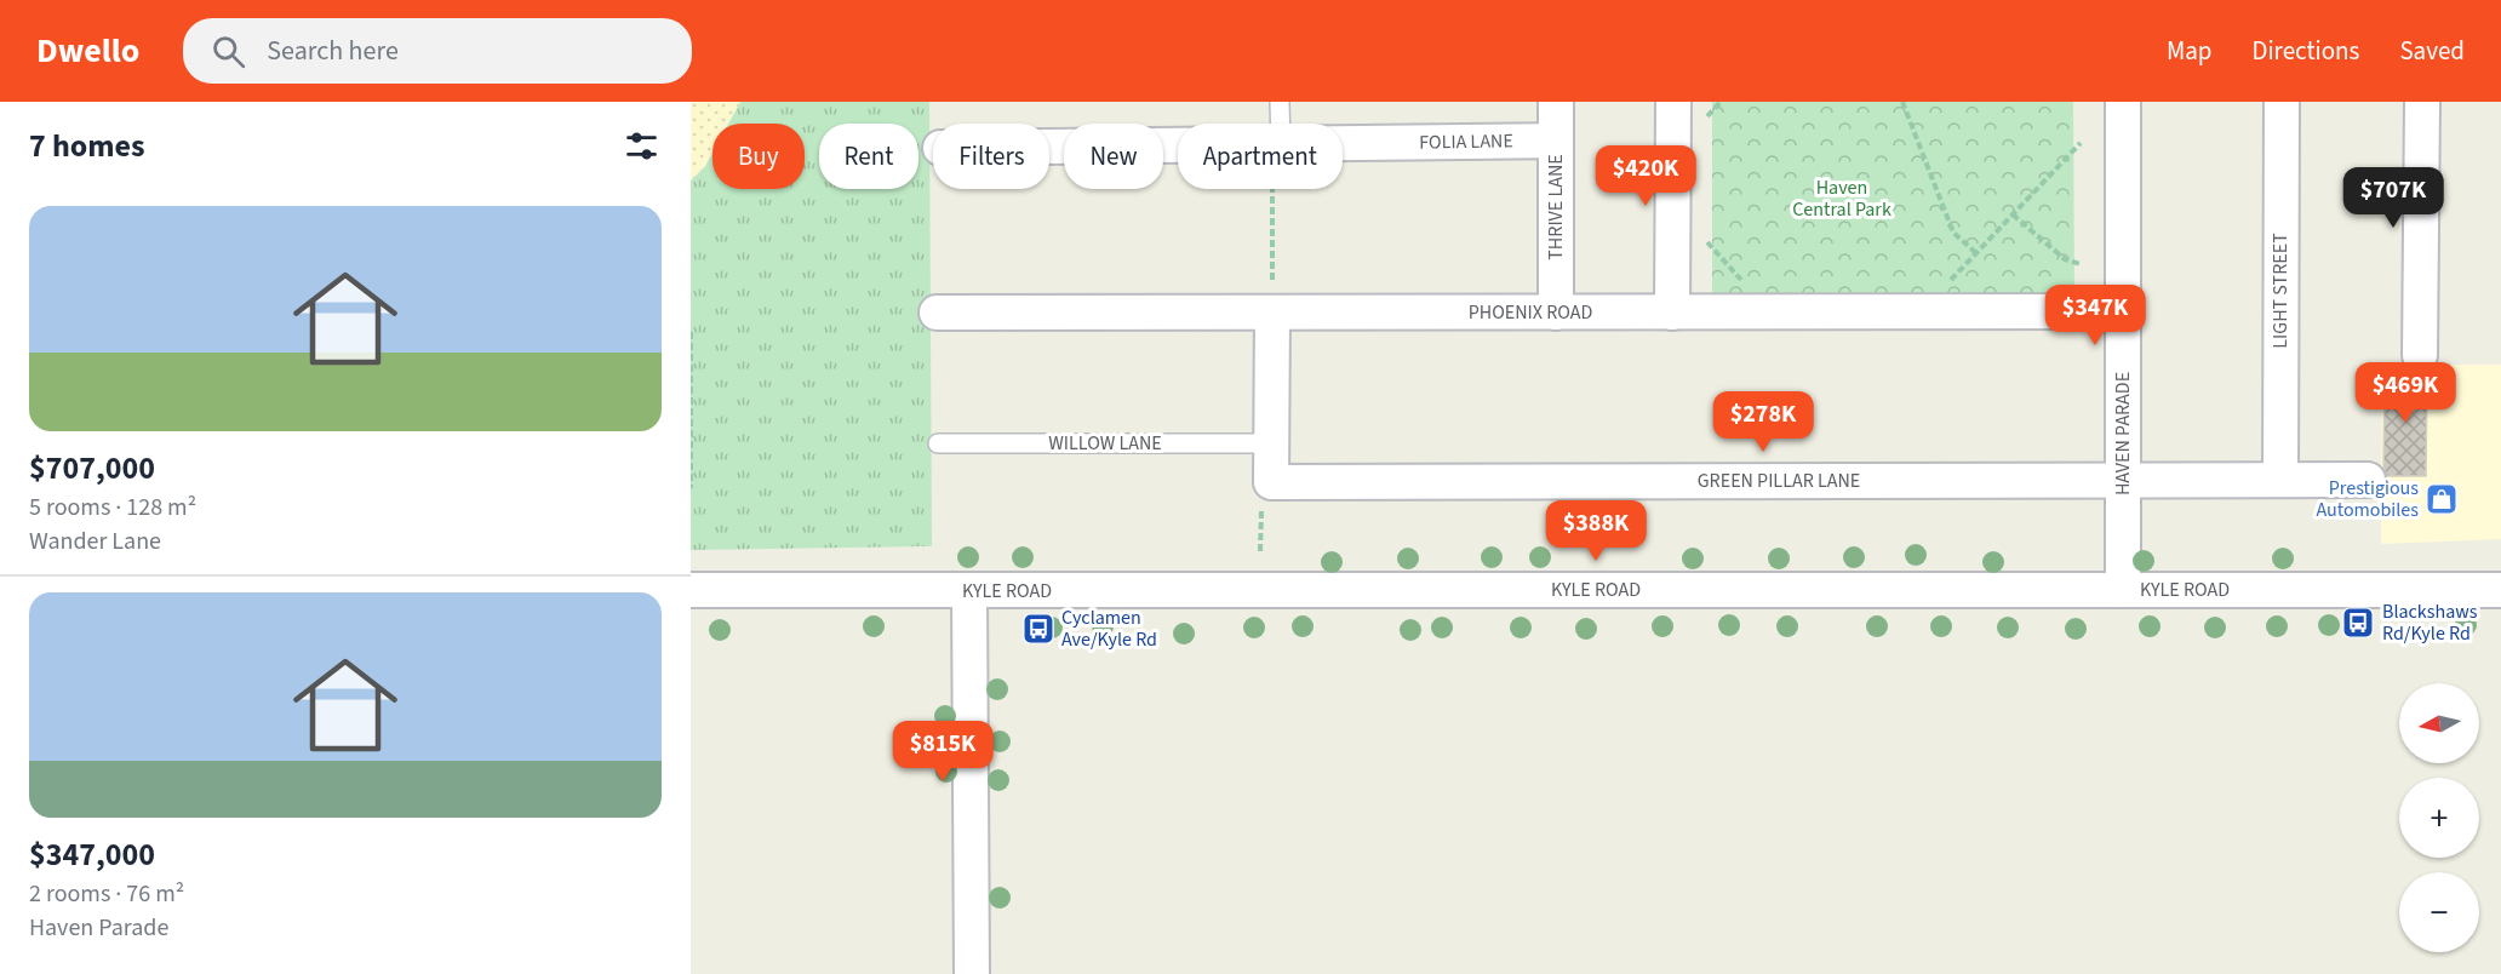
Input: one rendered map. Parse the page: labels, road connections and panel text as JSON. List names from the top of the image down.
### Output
{
  "streets": {
    "street": [
      "FOLIA LANE",
      "THRIVE LANE",
      "LIGHT STREET",
      "PHOENIX ROAD",
      "HAVEN PARADE",
      "GREEN PILLAR LANE",
      "KYLE ROAD"
    ],
    "lane": ["WILLOW LANE"]
  },
  "crossings": [
    ["FOLIA LANE", "THRIVE LANE"],
    ["THRIVE LANE", "PHOENIX ROAD"],
    ["LIGHT STREET", "GREEN PILLAR LANE"],
    ["PHOENIX ROAD", "HAVEN PARADE"],
    ["PHOENIX ROAD", "GREEN PILLAR LANE"],
    ["HAVEN PARADE", "GREEN PILLAR LANE"],
    ["HAVEN PARADE", "KYLE ROAD"],
    ["WILLOW LANE", "GREEN PILLAR LANE"]
  ],
  "parks": ["Haven Central Park"],
  "places": {
    "shop": ["Prestigious Automobiles"],
    "bus stop": ["Blackshaws Rd/Kyle Rd", "Cyclamen Ave/Kyle Rd"]
  },
  "north": "left",
  "page": {
    "header": "Dwello",
    "search": "Search here",
    "nav": ["Map", "Directions", "Saved"],
    "heading": "7 homes",
    "chip": [
      "Buy",
      "Rent",
      "Filters",
      "New",
      "Apartment"
    ],
    "price": [
      "$420K",
      "$707K",
      "$347K",
      "$469K",
      "$278K",
      "$388K",
      "$815K"
    ],
    "list": [
      {
        "name": "$707,000",
        "note": "5 rooms · 128 m² · Wander Lane"
      },
      {
        "name": "$347,000",
        "note": "2 rooms · 76 m² · Haven Parade"
      }
    ],
    "map_buttons": ["+", "−"]
  }
}
